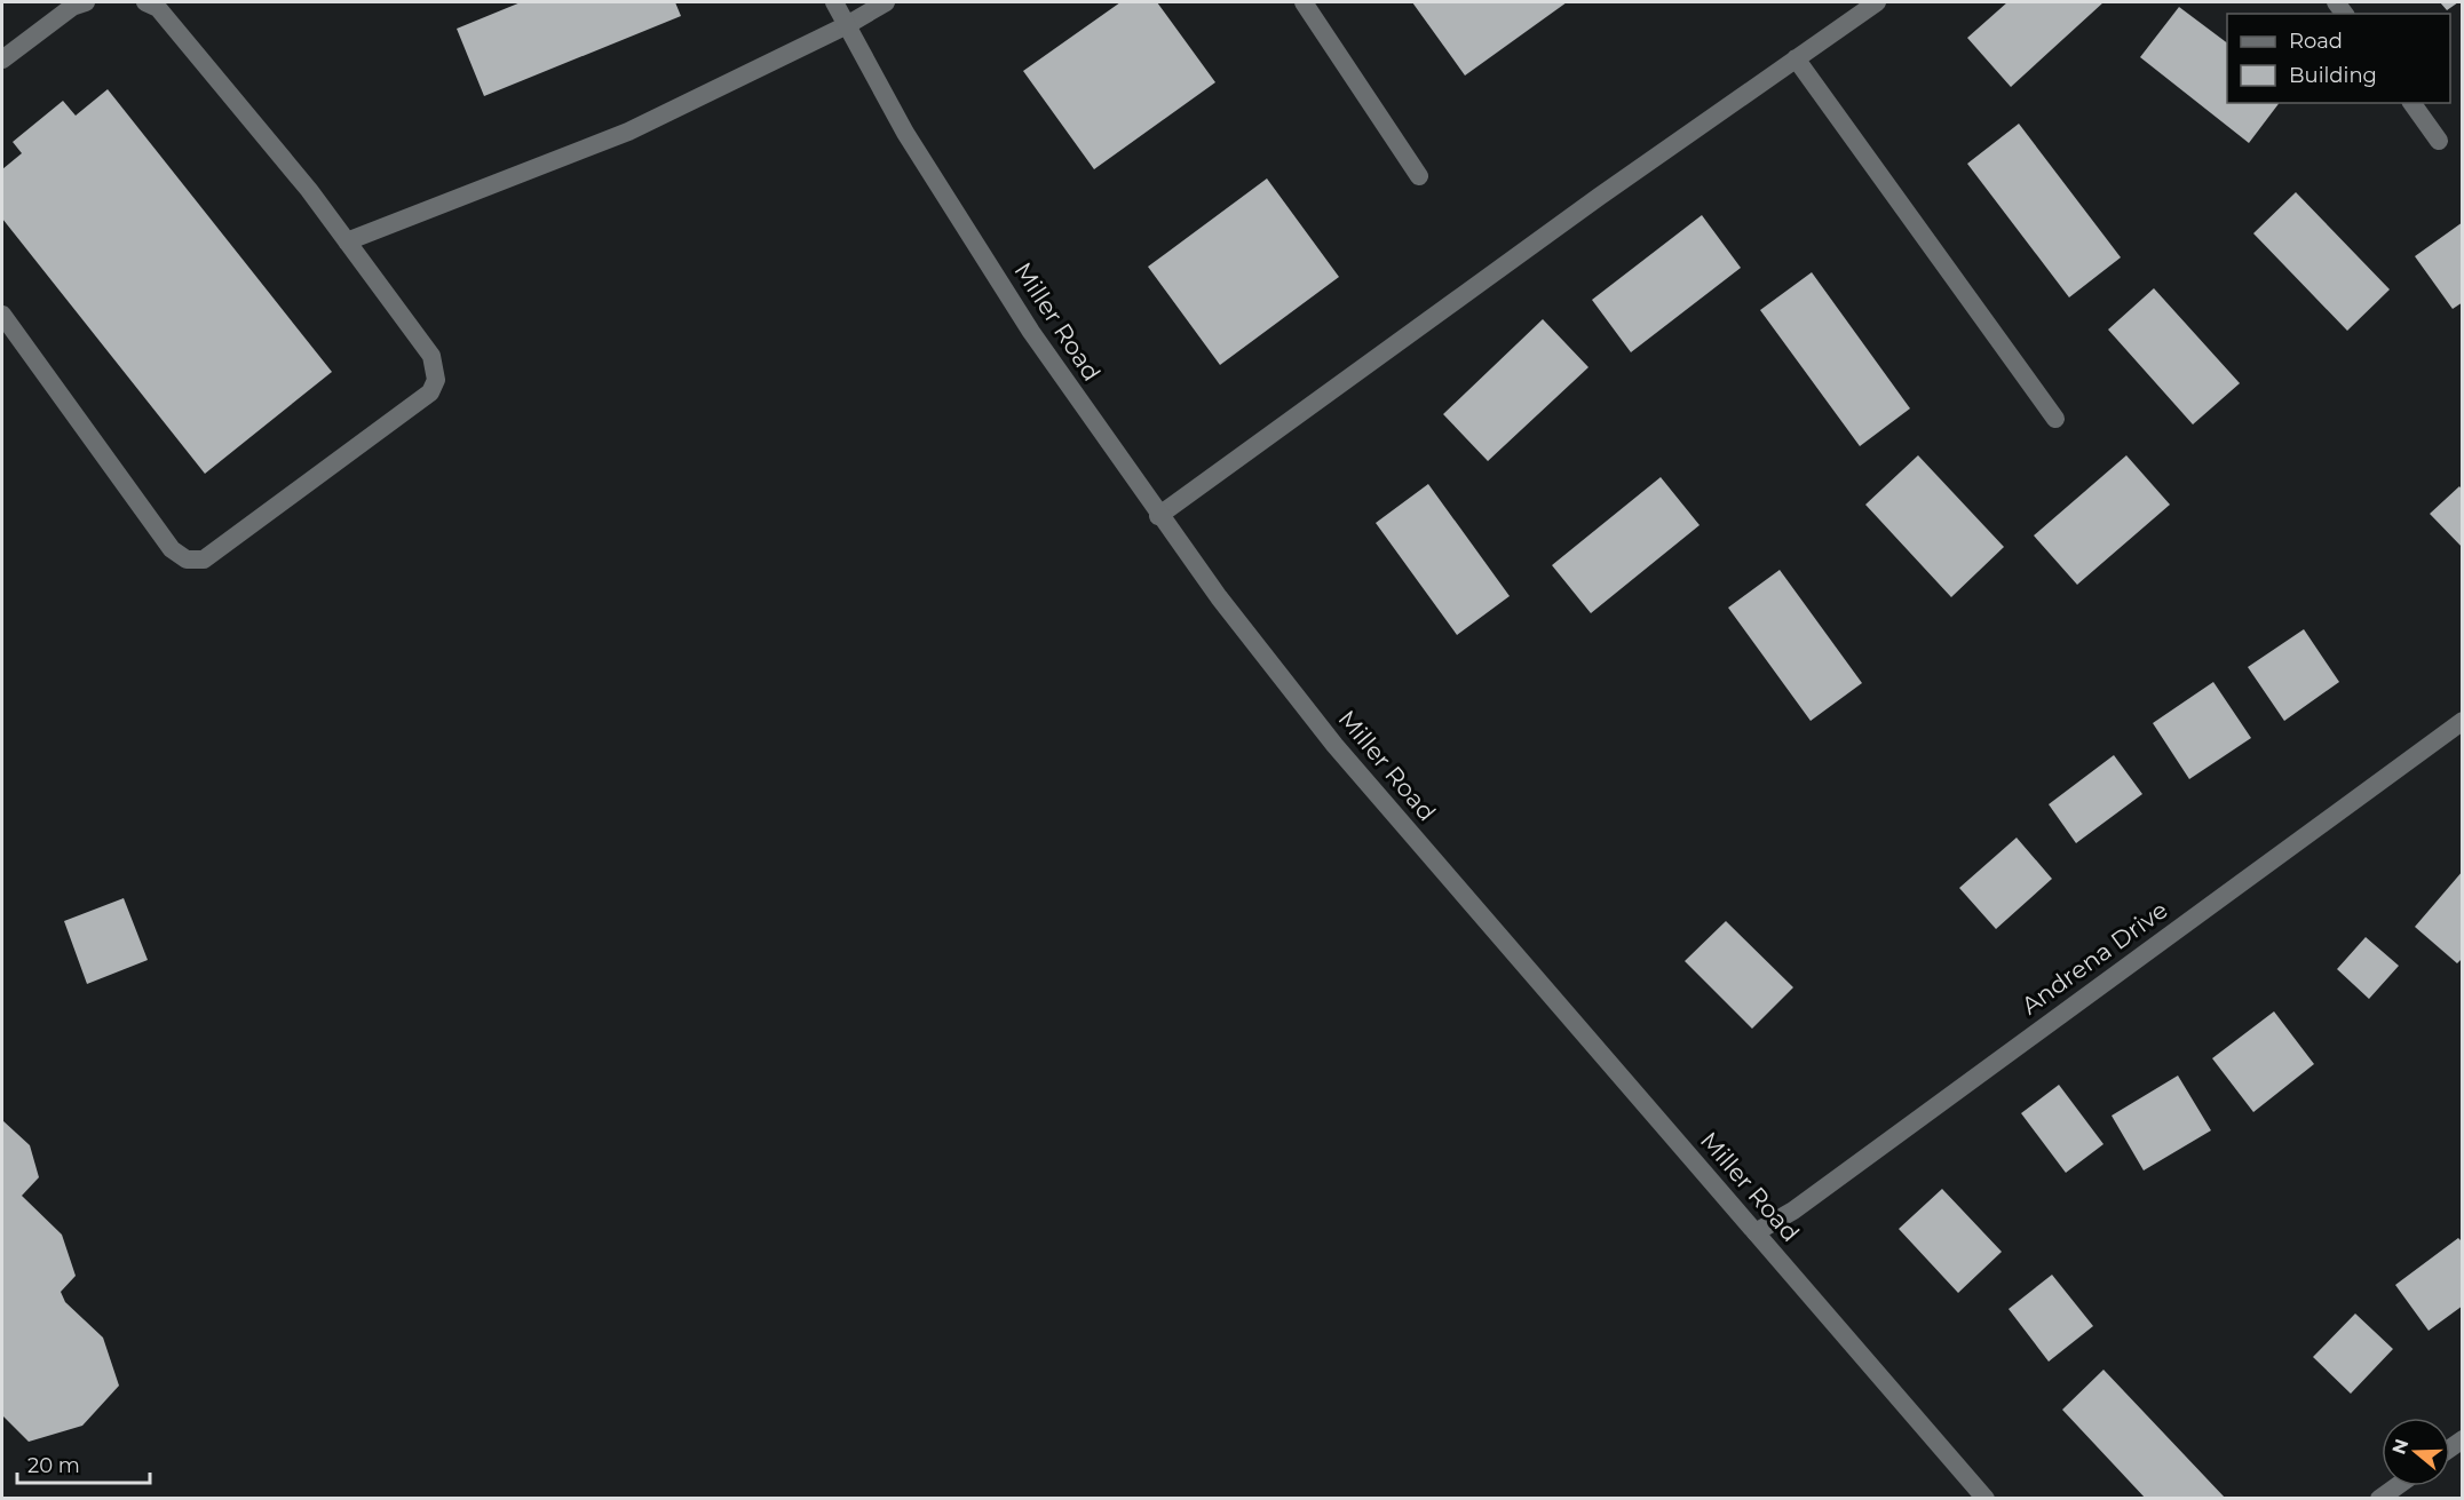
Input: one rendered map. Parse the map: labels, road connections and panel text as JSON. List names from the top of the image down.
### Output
{
  "streets": {
    "main road": ["Miller Road", "Andrena Drive"]
  },
  "crossings": [
    ["Miller Road", "Andrena Drive"]
  ],
  "legend": ["Road", "Building"],
  "scale_bar": "20 m",
  "north": "left"
}
